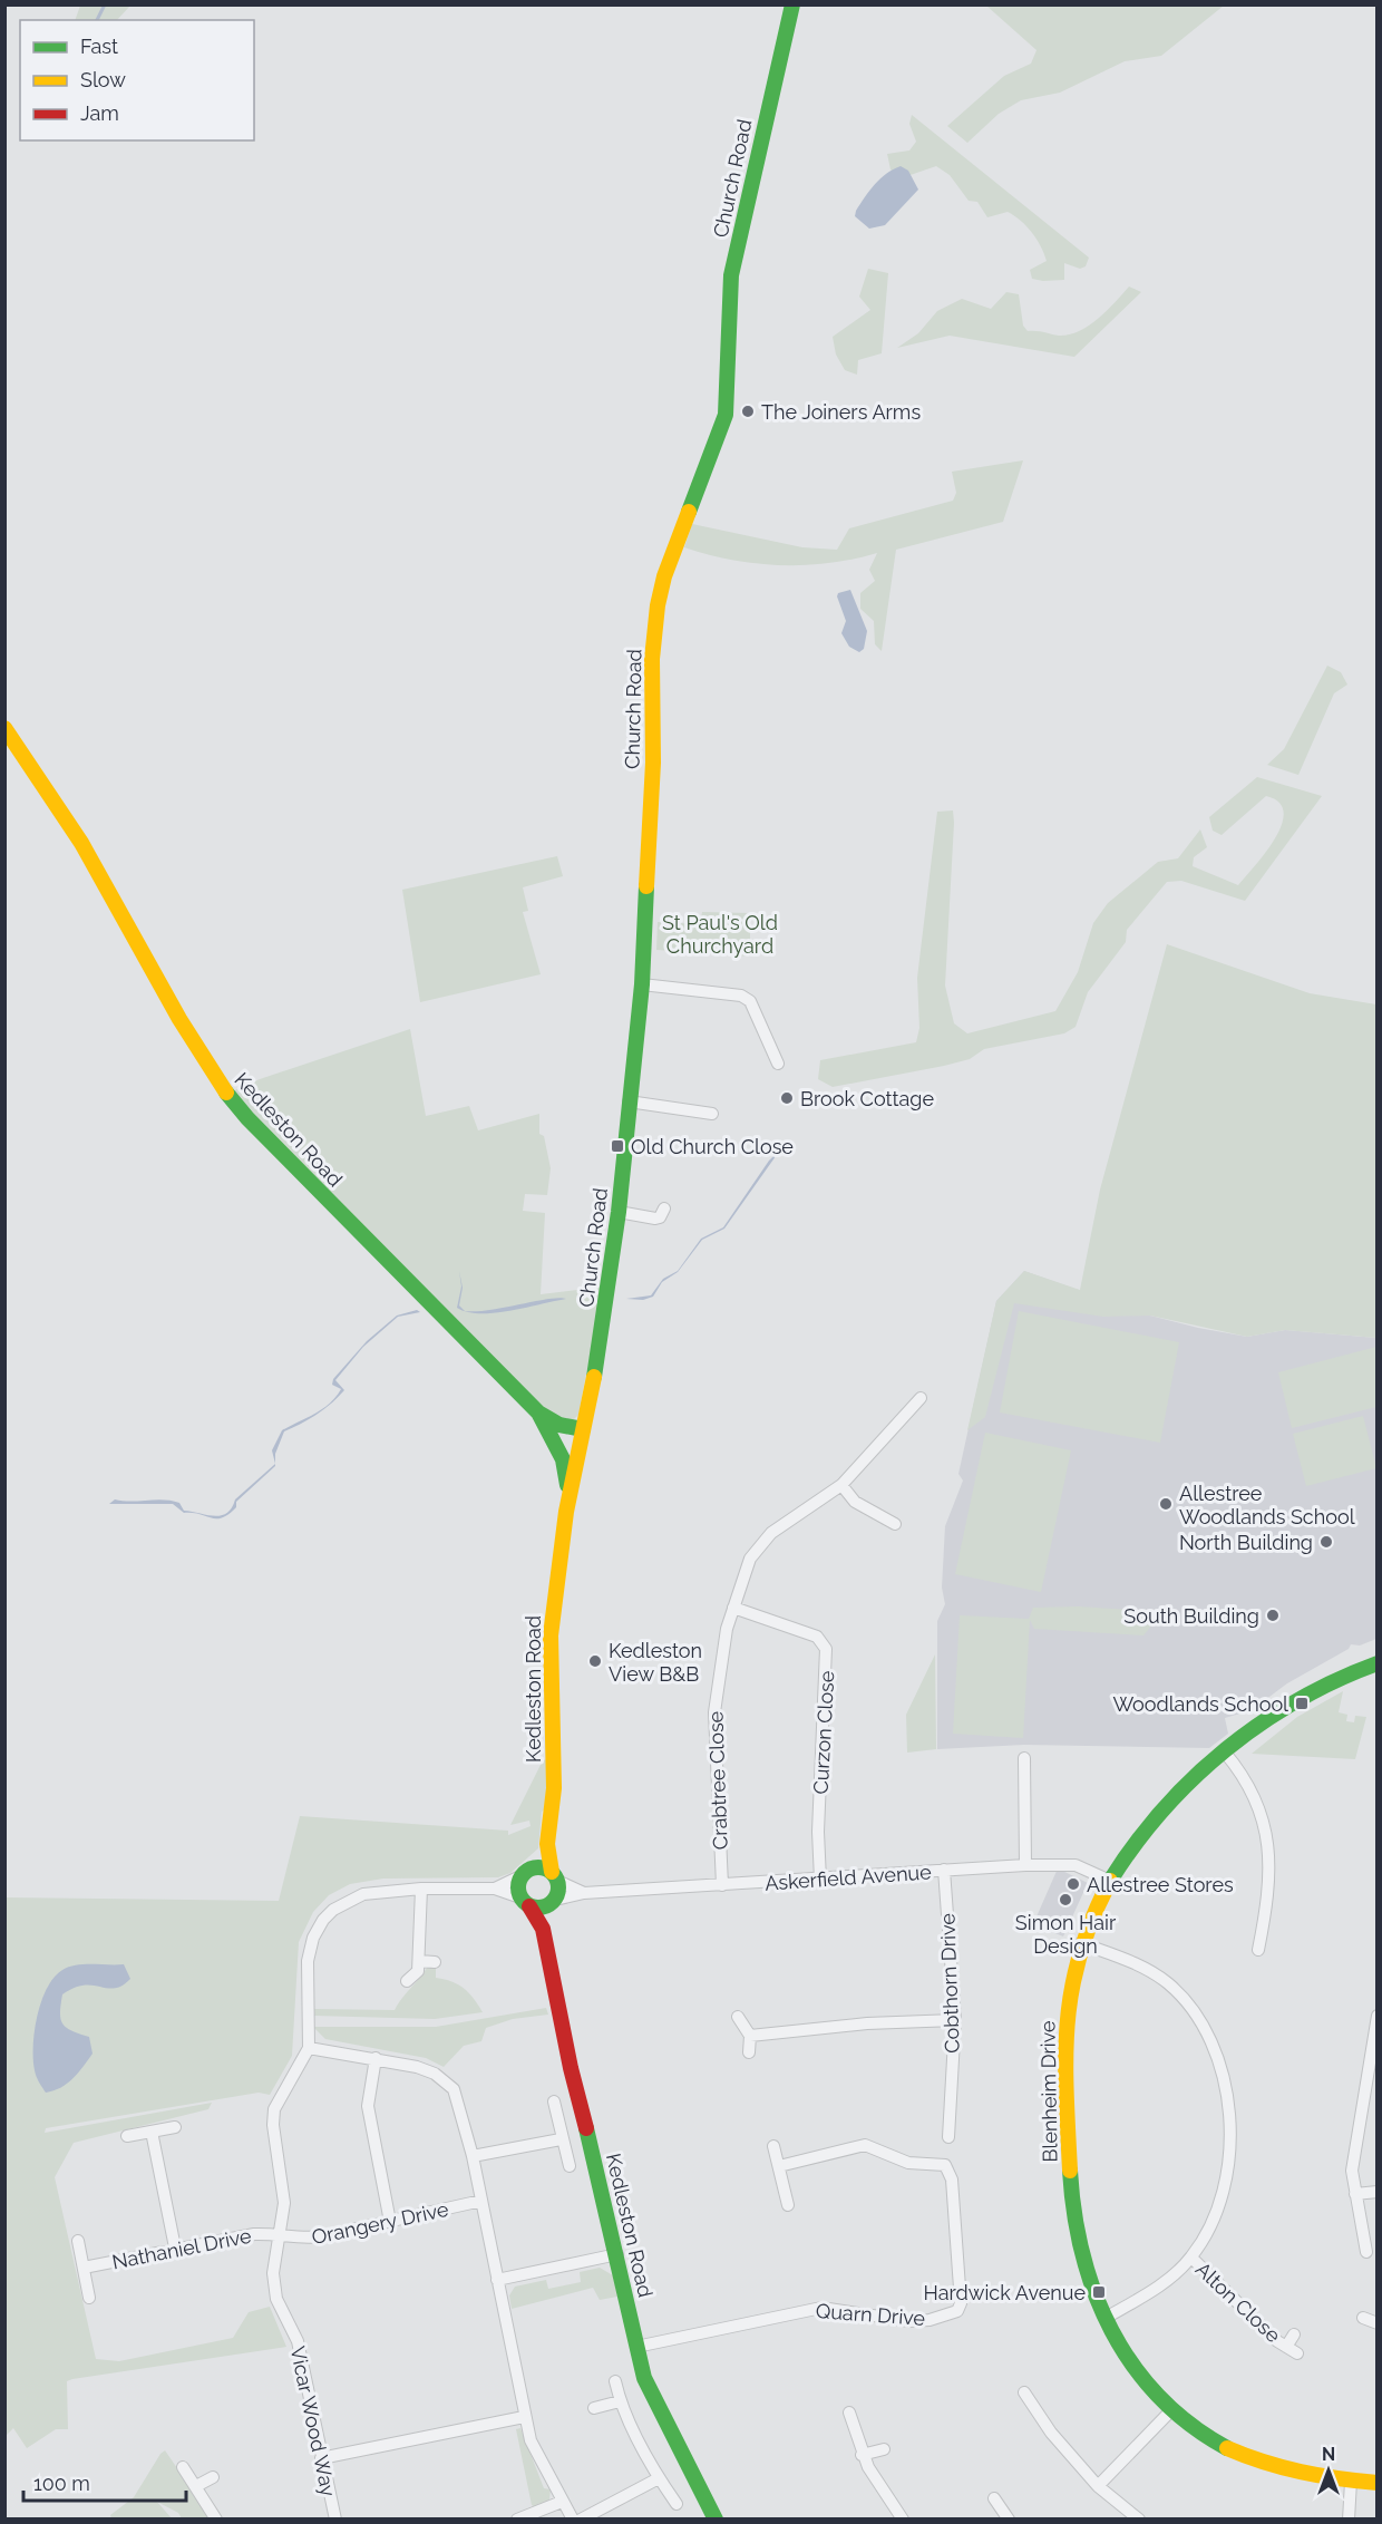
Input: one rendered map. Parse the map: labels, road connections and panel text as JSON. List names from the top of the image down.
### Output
{
  "streets": {
    "street": [
      "Church Road",
      "Kedleston Road",
      "Curzon Close",
      "Crabtree Close",
      "Askerfield Avenue",
      "Cobthorn Drive",
      "Blenheim Drive",
      "Orangery Drive",
      "Nathaniel Drive",
      "Alton Close",
      "Quarn Drive",
      "Vicar Wood Way"
    ]
  },
  "crossings": [
    ["Church Road", "Kedleston Road"],
    ["Kedleston Road", "Askerfield Avenue"],
    ["Kedleston Road", "Quarn Drive"],
    ["Curzon Close", "Crabtree Close"],
    ["Curzon Close", "Askerfield Avenue"],
    ["Crabtree Close", "Askerfield Avenue"],
    ["Askerfield Avenue", "Cobthorn Drive"],
    ["Askerfield Avenue", "Blenheim Drive"],
    ["Orangery Drive", "Nathaniel Drive"],
    ["Orangery Drive", "Vicar Wood Way"],
    ["Nathaniel Drive", "Vicar Wood Way"]
  ],
  "parks": ["St Paul's Old Churchyard"],
  "places": {
    "other": [
      "The Joiners Arms",
      "Brook Cottage",
      "Allestree Woodlands School",
      "North Building",
      "South Building",
      "Kedleston View B&B",
      "Allestree Stores",
      "Simon Hair Design"
    ],
    "transit": ["Old Church Close", "Woodlands School", "Hardwick Avenue"]
  },
  "legend": ["Fast", "Slow", "Jam"],
  "scale_bar": "100 m",
  "north": "top"
}
